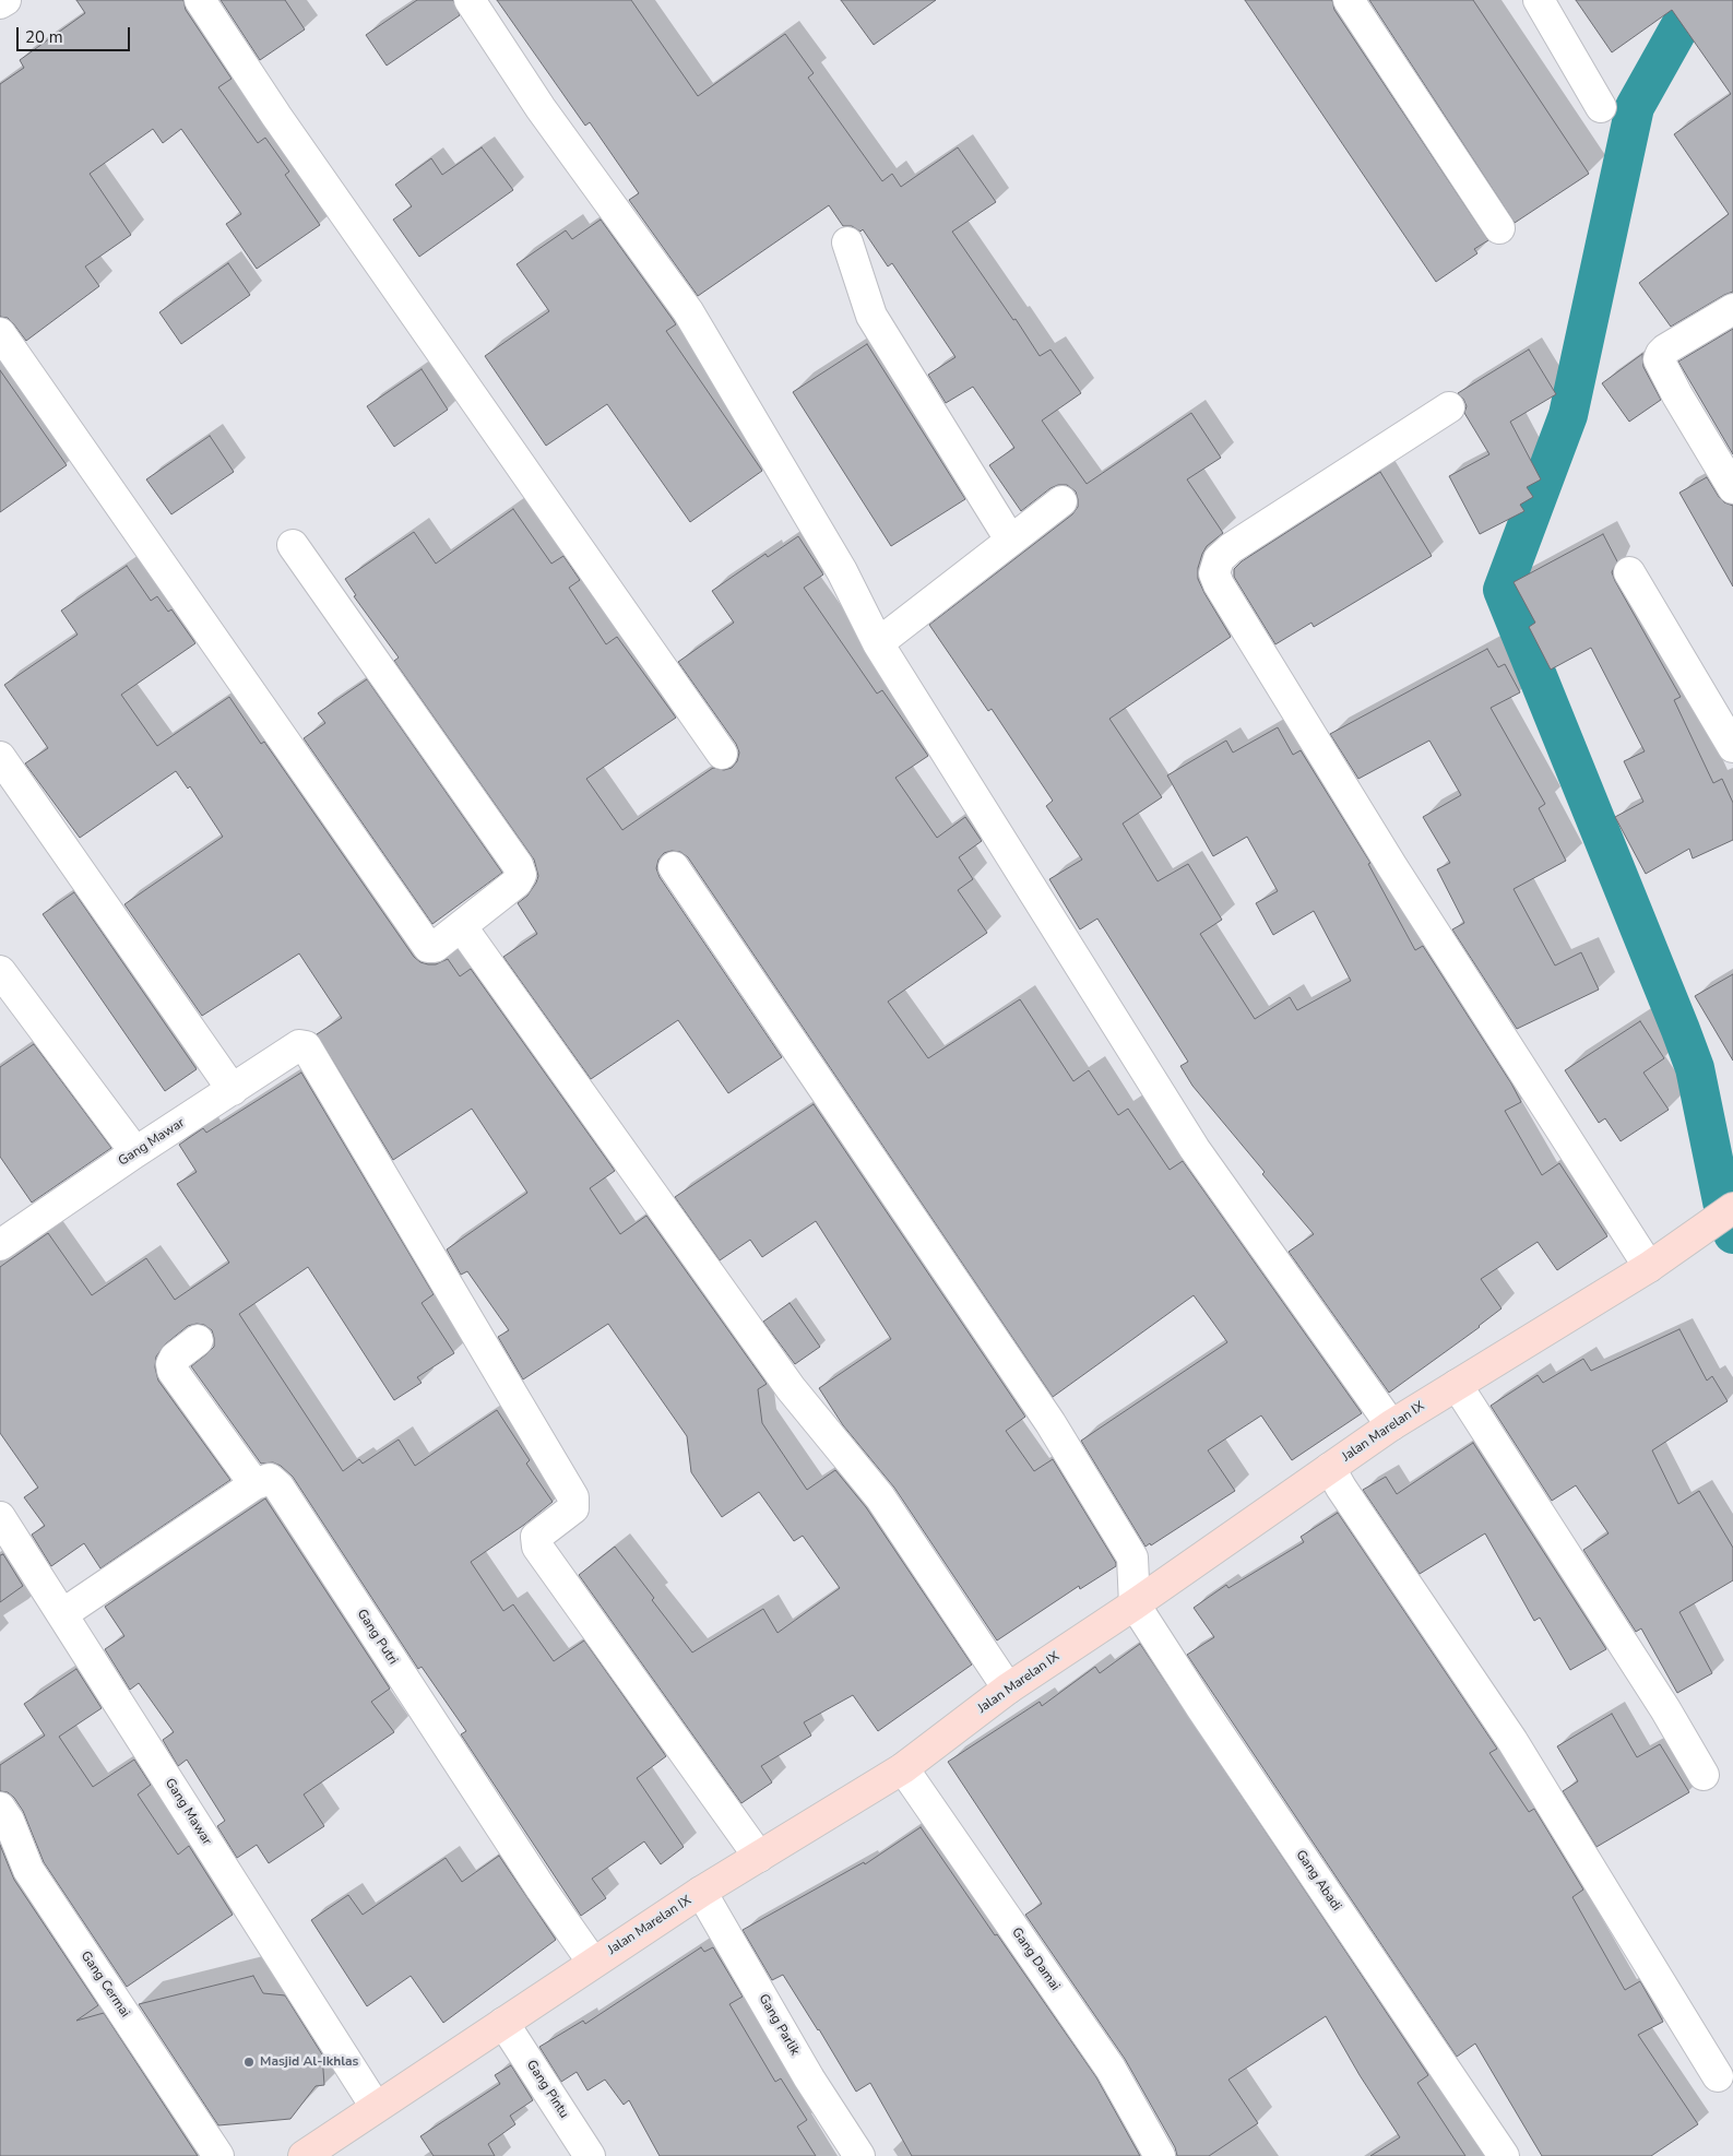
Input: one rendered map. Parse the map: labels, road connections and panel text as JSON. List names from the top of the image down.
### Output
{
  "streets": {
    "main road": ["Jalan Marelan IX"],
    "street": [
      "Gang Mawar",
      "Gang Putri",
      "Gang Abadi",
      "Gang Damai",
      "Gang Cermai",
      "Gang Parlik",
      "Gang Pintu"
    ]
  },
  "crossings": [
    ["Gang Mawar", "Jalan Marelan IX"],
    ["Jalan Marelan IX", "Gang Putri"],
    ["Jalan Marelan IX", "Gang Abadi"],
    ["Jalan Marelan IX", "Gang Damai"],
    ["Jalan Marelan IX", "Gang Parlik"],
    ["Jalan Marelan IX", "Gang Pintu"]
  ],
  "places": ["Masjid Al-Ikhlas"],
  "scale_bar": "20 m"
}
